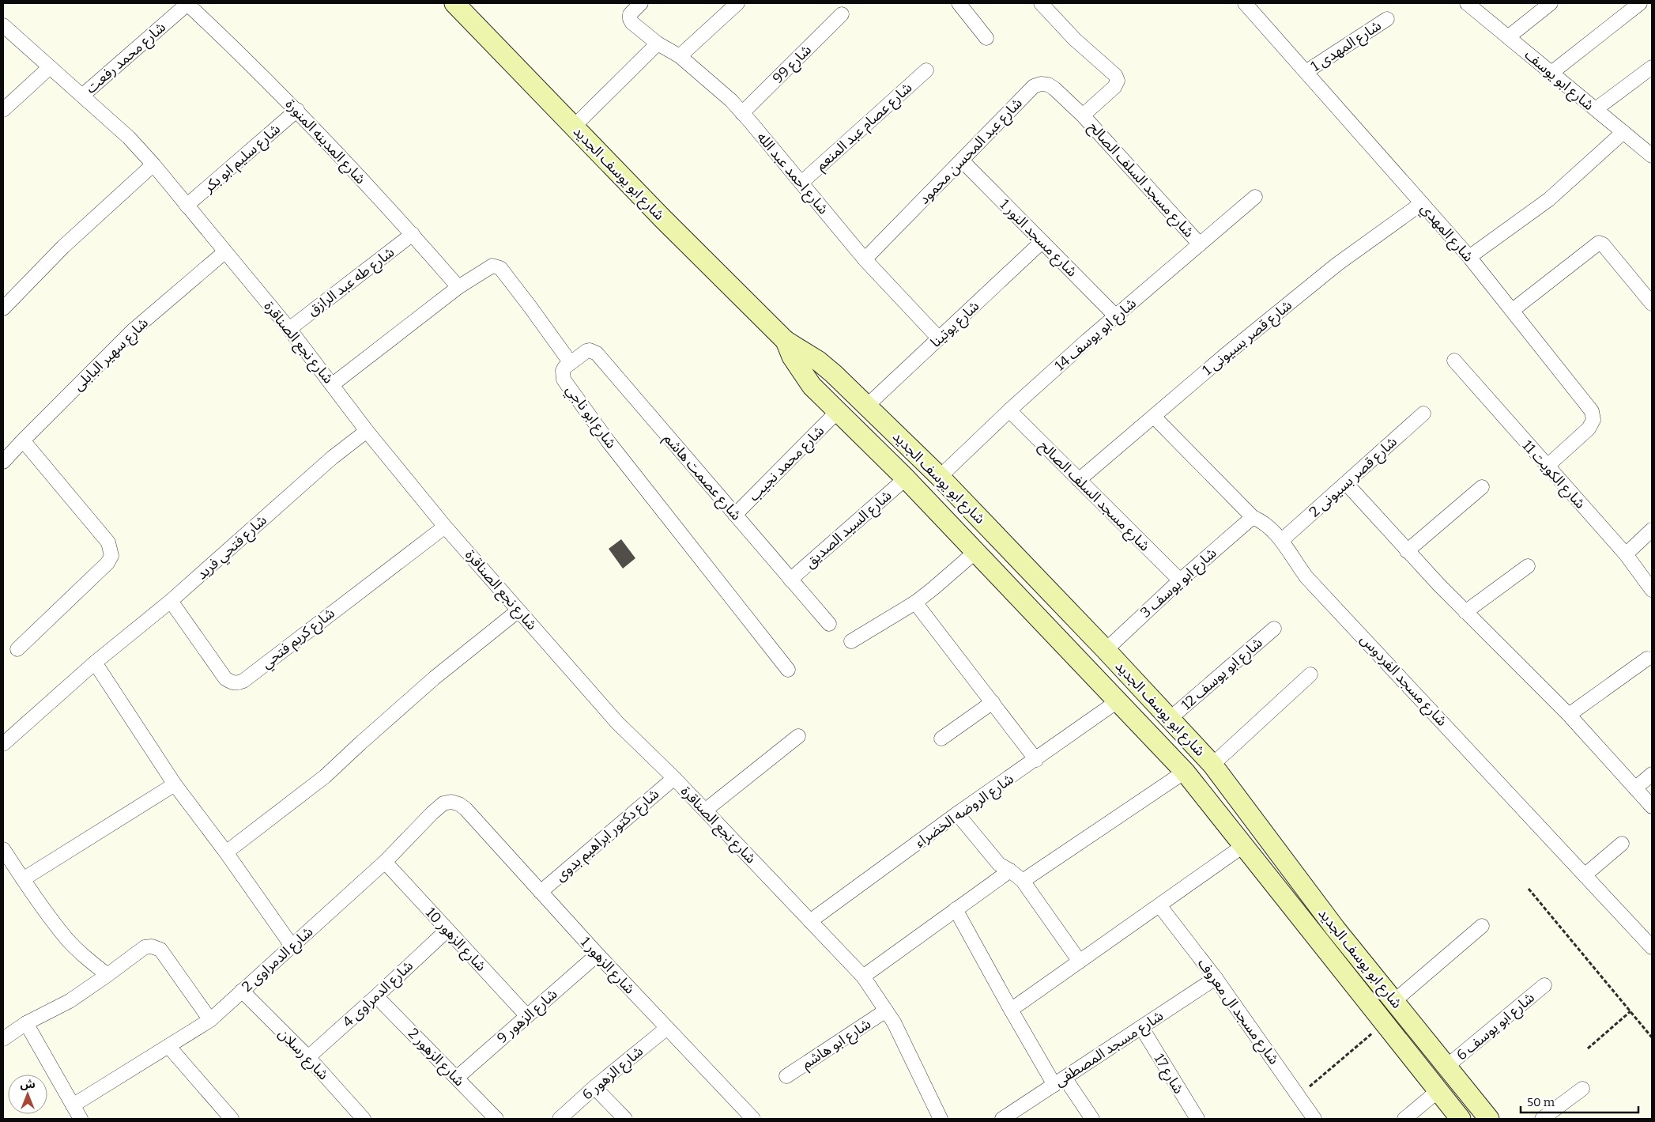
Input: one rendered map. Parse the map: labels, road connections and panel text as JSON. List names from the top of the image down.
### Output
{
  "streets": {
    "street": [
      "شارع المهدى 1",
      "شارع محمد رفعت",
      "شارع 99",
      "شارع ابو يوسف",
      "شارع عصام عبد المنعم",
      "شارع المدينه المنورة",
      "شارع عبد المحسن محمود",
      "شارع سليم ابو بكر",
      "شارع ابو يوسف الجديد",
      "شارع احمد عبد الله",
      "شارع مسجد السلف الصالح",
      "شارع المهدي",
      "شارع مسجد النور 1",
      "شارع طه عبد الرازق",
      "شارع يوتينا",
      "شارع ابو يوسف 14",
      "شارع قصر بسيونى 1",
      "شارع نجع الصناقرة",
      "شارع سهير البابلى",
      "شارع ابو ناجي",
      "شارع محمد نجيب",
      "شارع الكويت 11",
      "شارع عصمت هاشم",
      "شارع قصر بسيونى 2",
      "شارع السيد الصديق",
      "شارع فتحي فريد",
      "شارع ابو يوسف 3",
      "شارع كريم فتحي",
      "شارع ابو يوسف 12",
      "شارع مسجد الفردوس",
      "شارع الروضه الخضراء",
      "شارع دكتور ابراهيم بدوى",
      "شارع الزهور 10",
      "شارع الدمراوى 2",
      "شارع الزهور 1",
      "شارع الدمراوى 4",
      "شارع مسجد ال معروف",
      "شارع الزهور 9",
      "شارع ابو يوسف 6",
      "شارع ابو هاشم",
      "شارع مسجد المصطفى",
      "شارع رسلان",
      "شارع الزهور 2",
      "شارع الزهور 6",
      "شارع 17"
    ]
  },
  "crossings": [
    ["شارع المهدى 1", "شارع المهدي"],
    ["شارع محمد رفعت", "شارع المدينه المنورة"],
    ["شارع محمد رفعت", "شارع نجع الصناقرة"],
    ["شارع 99", "شارع احمد عبد الله"],
    ["شارع عصام عبد المنعم", "شارع احمد عبد الله"],
    ["شارع المدينه المنورة", "شارع سليم ابو بكر"],
    ["شارع المدينه المنورة", "شارع طه عبد الرازق"],
    ["شارع المدينه المنورة", "شارع ابو ناجي"],
    ["شارع عبد المحسن محمود", "شارع احمد عبد الله"],
    ["شارع عبد المحسن محمود", "شارع مسجد السلف الصالح"],
    ["شارع عبد المحسن محمود", "شارع مسجد النور 1"],
    ["شارع سليم ابو بكر", "شارع نجع الصناقرة"],
    ["شارع ابو يوسف الجديد", "شارع يوتينا"],
    ["شارع ابو يوسف الجديد", "شارع ابو يوسف 14"],
    ["شارع ابو يوسف الجديد", "شارع محمد نجيب"],
    ["شارع ابو يوسف الجديد", "شارع السيد الصديق"],
    ["شارع ابو يوسف الجديد", "شارع ابو يوسف 3"],
    ["شارع ابو يوسف الجديد", "شارع ابو يوسف 12"],
    ["شارع ابو يوسف الجديد", "شارع الروضه الخضراء"],
    ["شارع ابو يوسف الجديد", "شارع ابو يوسف 6"],
    ["شارع احمد عبد الله", "شارع يوتينا"],
    ["شارع مسجد السلف الصالح", "شارع ابو يوسف 14"],
    ["شارع مسجد السلف الصالح", "شارع قصر بسيونى 1"],
    ["شارع مسجد السلف الصالح", "شارع ابو يوسف 3"],
    ["شارع المهدي", "شارع قصر بسيونى 1"],
    ["شارع المهدي", "شارع الكويت 11"],
    ["شارع مسجد النور 1", "شارع يوتينا"],
    ["شارع مسجد النور 1", "شارع ابو يوسف 14"],
    ["شارع طه عبد الرازق", "شارع نجع الصناقرة"],
    ["شارع قصر بسيونى 1", "شارع مسجد الفردوس"],
    ["شارع نجع الصناقرة", "شارع سهير البابلى"],
    ["شارع نجع الصناقرة", "شارع ابو ناجي"],
    ["شارع نجع الصناقرة", "شارع فتحي فريد"],
    ["شارع نجع الصناقرة", "شارع كريم فتحي"],
    ["شارع نجع الصناقرة", "شارع الروضه الخضراء"],
    ["شارع نجع الصناقرة", "شارع دكتور ابراهيم بدوى"],
    ["شارع نجع الصناقرة", "شارع ابو هاشم"],
    ["شارع ابو ناجي", "شارع عصمت هاشم"],
    ["شارع محمد نجيب", "شارع عصمت هاشم"],
    ["شارع عصمت هاشم", "شارع السيد الصديق"],
    ["شارع قصر بسيونى 2", "شارع مسجد الفردوس"],
    ["شارع فتحي فريد", "شارع كريم فتحي"],
    ["شارع ابو يوسف 3", "شارع مسجد الفردوس"],
    ["شارع دكتور ابراهيم بدوى", "شارع الزهور 1"],
    ["شارع الزهور 10", "شارع الدمراوى 2"],
    ["شارع الزهور 10", "شارع الدمراوى 4"],
    ["شارع الزهور 10", "شارع الزهور 9"],
    ["شارع الدمراوى 2", "شارع الزهور 1"],
    ["شارع الدمراوى 2", "شارع رسلان"],
    ["شارع الزهور 1", "شارع الزهور 9"],
    ["شارع الزهور 1", "شارع الزهور 6"],
    ["شارع الدمراوى 4", "شارع رسلان"],
    ["شارع الدمراوى 4", "شارع الزهور 2"],
    ["شارع مسجد ال معروف", "شارع مسجد المصطفى"],
    ["شارع الزهور 9", "شارع الزهور 2"],
    ["شارع مسجد المصطفى", "شارع 17"]
  ],
  "scale_bar": "50 m",
  "north": "top"
}
